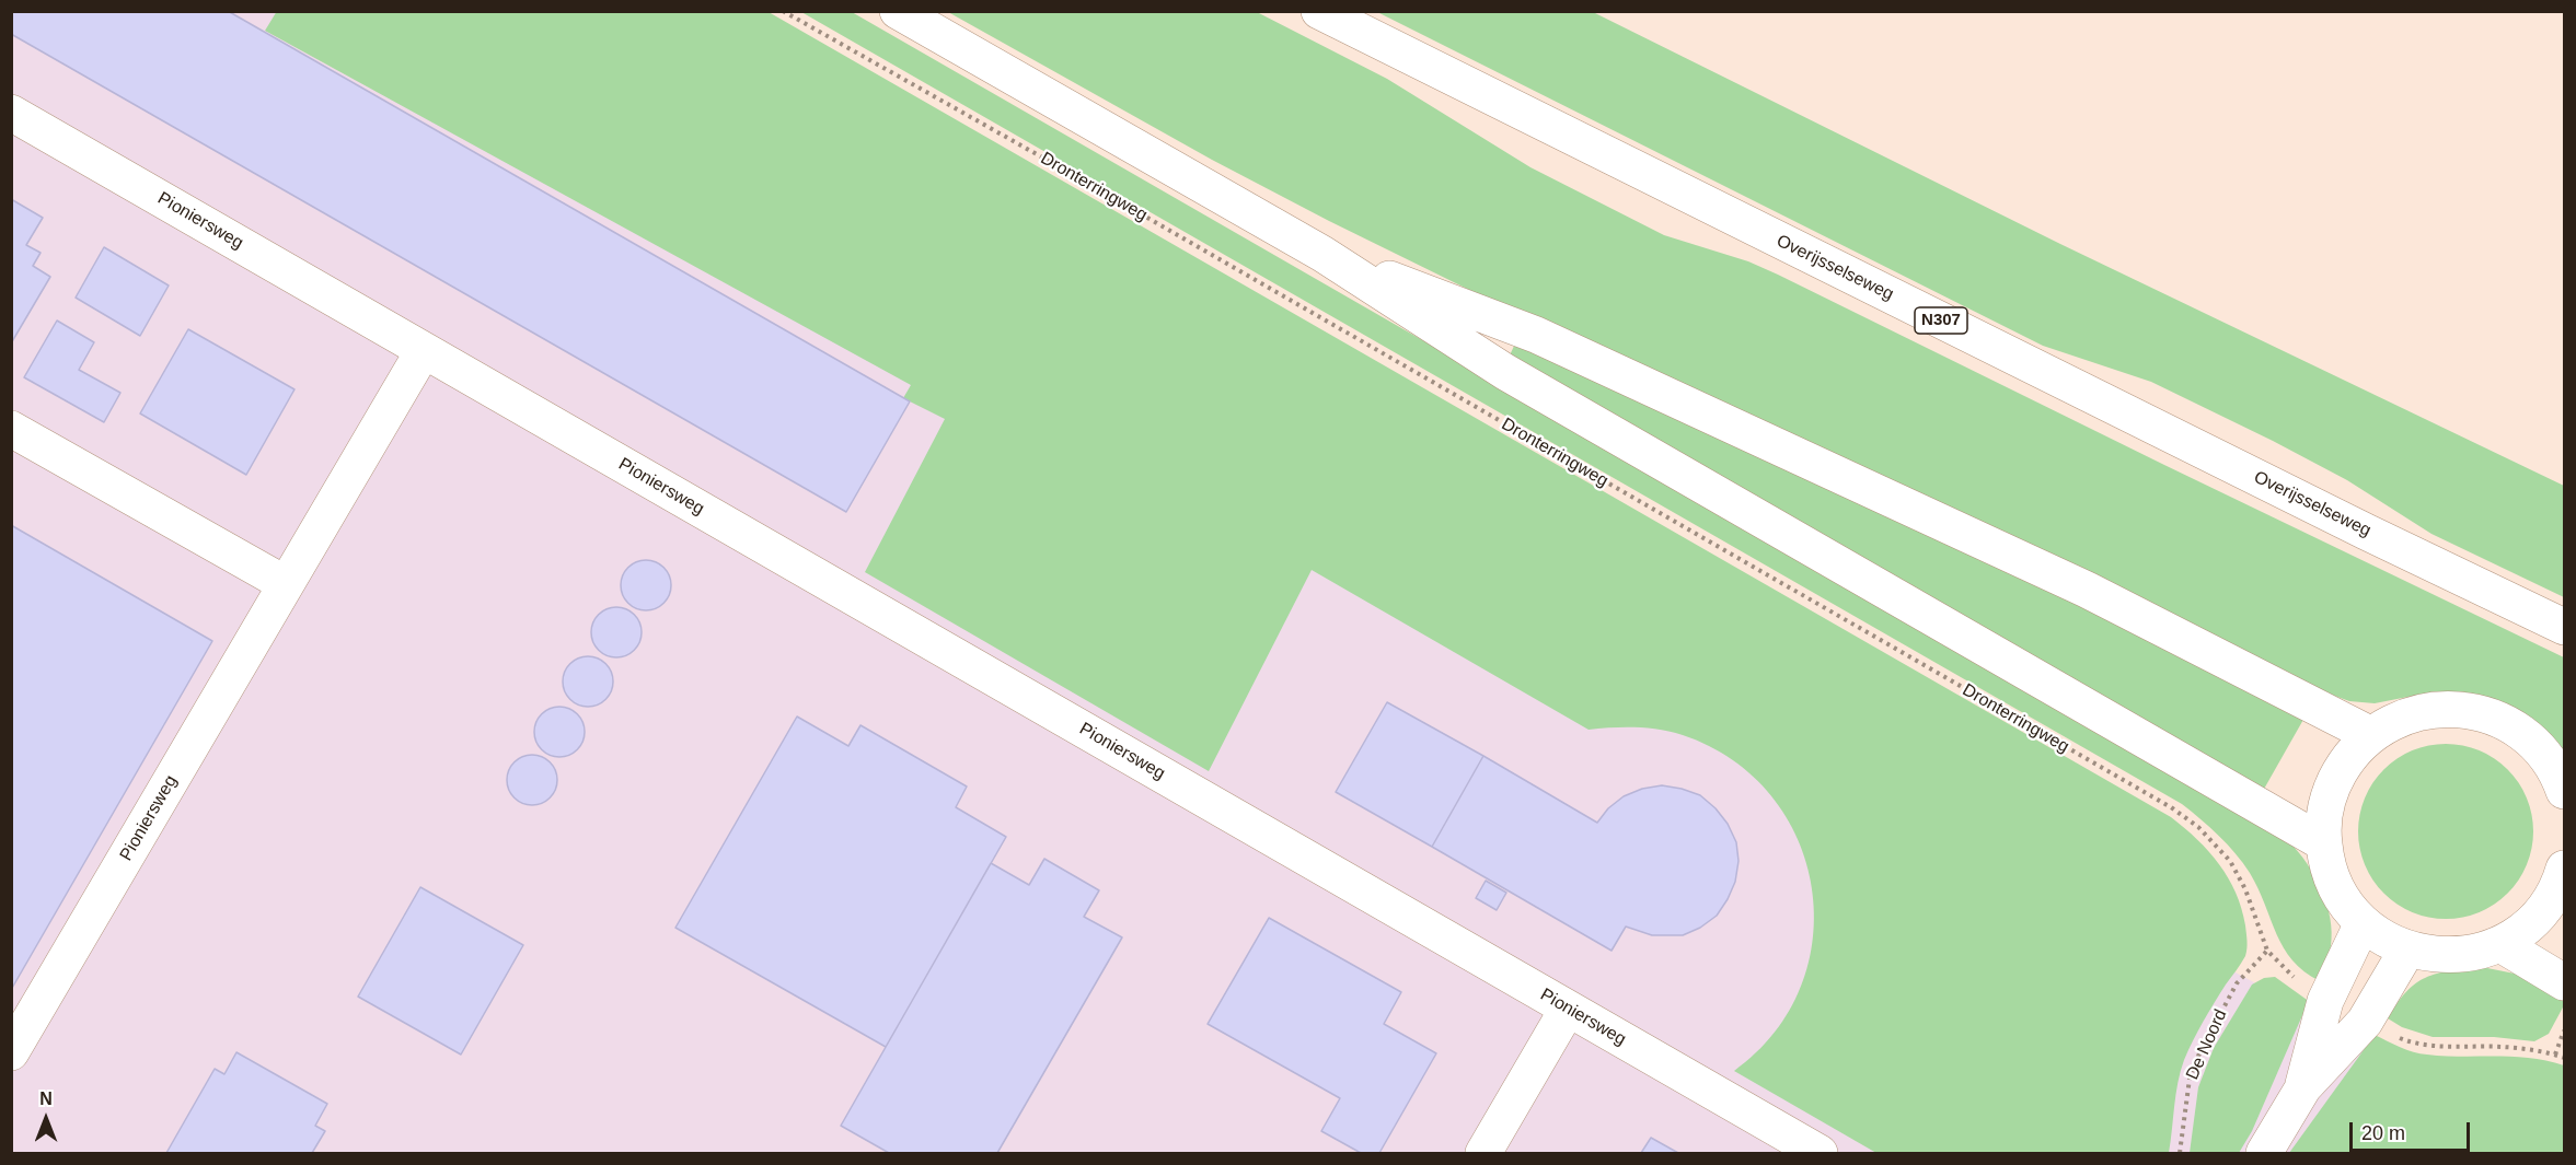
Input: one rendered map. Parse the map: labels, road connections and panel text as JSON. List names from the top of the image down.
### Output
{
  "streets": {
    "main road": ["Pioniersweg", "Overijsselseweg", "N307"],
    "path": ["Dronterringweg", "De Noord"]
  },
  "crossings": [
    ["Dronterringweg", "De Noord"]
  ],
  "scale_bar": "20 m",
  "north": "top"
}
